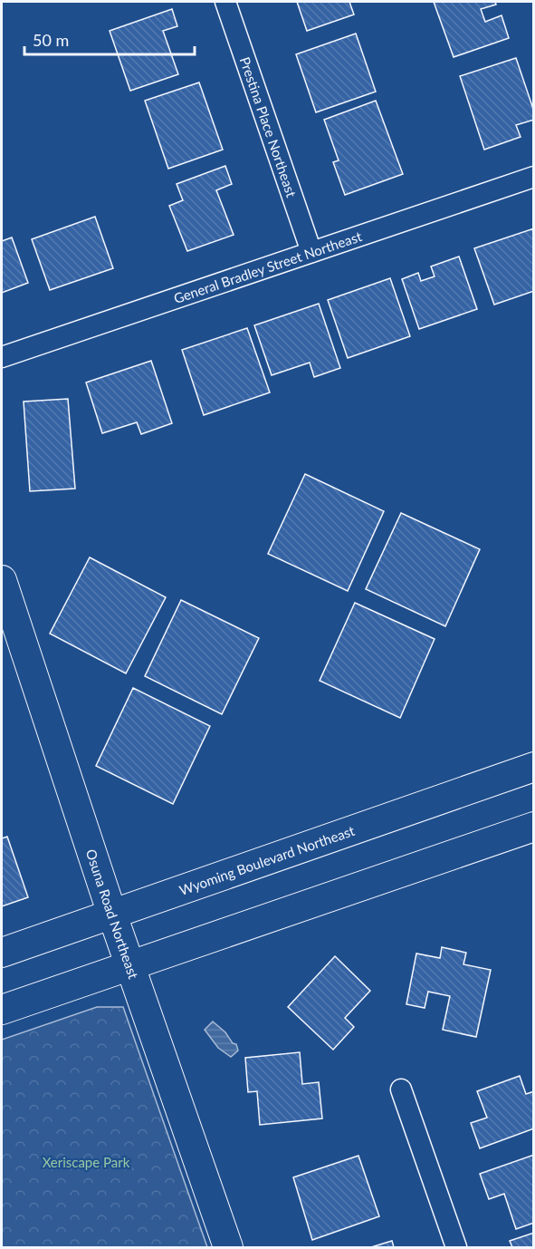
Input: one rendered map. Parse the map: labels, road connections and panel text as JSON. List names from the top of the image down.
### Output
{
  "streets": {
    "main road": ["Wyoming Boulevard Northeast", "Osuna Road Northeast"],
    "street": ["Prestina Place Northeast", "General Bradley Street Northeast"]
  },
  "crossings": [
    ["Prestina Place Northeast", "General Bradley Street Northeast"],
    ["Wyoming Boulevard Northeast", "Osuna Road Northeast"]
  ],
  "parks": ["Xeriscape Park"],
  "scale_bar": "50 m"
}
